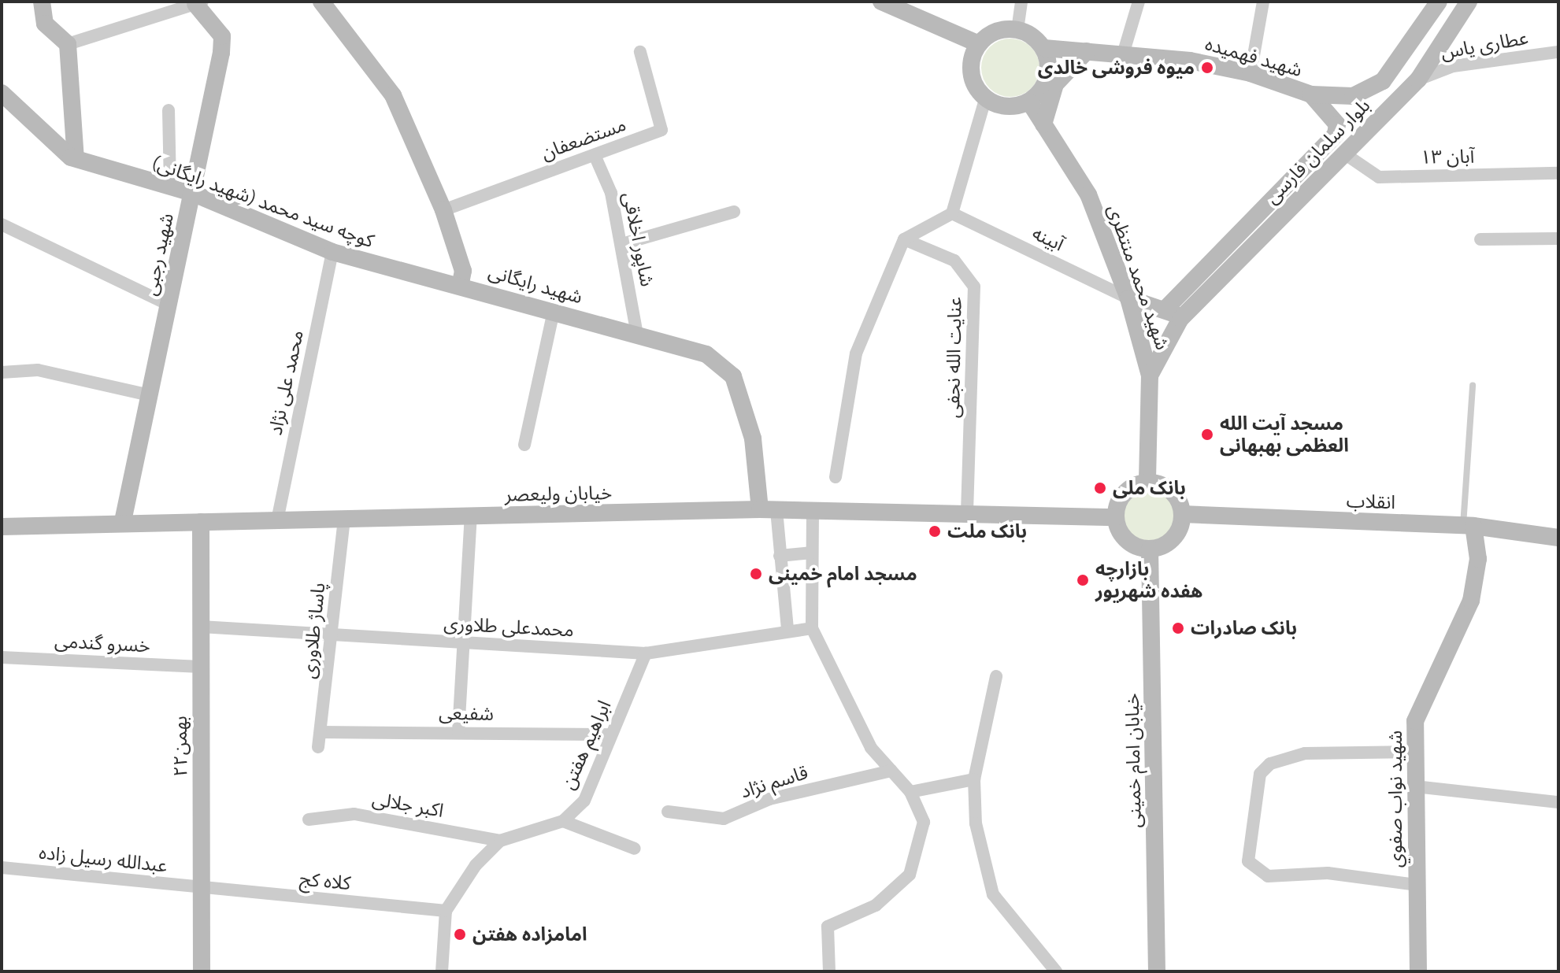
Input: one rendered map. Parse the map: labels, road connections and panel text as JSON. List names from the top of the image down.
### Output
{
  "streets": {
    "main road": [
      "شهید فهمیده",
      "بلوار سلمان فارسی",
      "کوچه سید محمد (شهید رایگانی)",
      "شهید رجبی",
      "شهید محمد منتظری",
      "شهید رایگانی",
      "خیابان ولیعصر",
      "انقلاب",
      "۲۲بهمن",
      "خیابان امام خمینی",
      "شهید نواب صفوي"
    ],
    "street": [
      "عطاری یاس",
      "مستضعفان",
      "۱۳ آبان",
      "آبینه",
      "شاپور اخلاقی",
      "عنایت الله نجفی",
      "محمد علی نژاد",
      "محمدعلی طلاوری",
      "پاساژ طلاوری",
      "خسرو گندمی",
      "شفیعی",
      "ابراهیم هفتن",
      "قاسم نژاد",
      "اکبر جلالی",
      "عبدالله رسیل زاده",
      "کلاه کج"
    ]
  },
  "crossings": [
    ["عطاری یاس", "بلوار سلمان فارسی"],
    ["شهید فهمیده", "بلوار سلمان فارسی"],
    ["شهید فهمیده", "شهید محمد منتظری"],
    ["مستضعفان", "شاپور اخلاقی"],
    ["مستضعفان", "شهید رایگانی"],
    ["بلوار سلمان فارسی", "۱۳ آبان"],
    ["کوچه سید محمد (شهید رایگانی)", "شهید رجبی"],
    ["کوچه سید محمد (شهید رایگانی)", "شهید رایگانی"],
    ["کوچه سید محمد (شهید رایگانی)", "محمد علی نژاد"],
    ["آبینه", "شهید محمد منتظری"],
    ["شاپور اخلاقی", "شهید رایگانی"],
    ["شهید رجبی", "خیابان ولیعصر"],
    ["شهید محمد منتظری", "خیابان ولیعصر"],
    ["شهید محمد منتظری", "انقلاب"],
    ["شهید محمد منتظری", "خیابان امام خمینی"],
    ["شهید رایگانی", "خیابان ولیعصر"],
    ["عنایت الله نجفی", "خیابان ولیعصر"],
    ["محمد علی نژاد", "خیابان ولیعصر"],
    ["خیابان ولیعصر", "انقلاب"],
    ["خیابان ولیعصر", "پاساژ طلاوری"],
    ["خیابان ولیعصر", "۲۲بهمن"],
    ["خیابان ولیعصر", "خیابان امام خمینی"],
    ["انقلاب", "خیابان امام خمینی"],
    ["انقلاب", "شهید نواب صفوي"],
    ["محمدعلی طلاوری", "پاساژ طلاوری"],
    ["محمدعلی طلاوری", "ابراهیم هفتن"],
    ["محمدعلی طلاوری", "۲۲بهمن"],
    ["پاساژ طلاوری", "شفیعی"],
    ["خسرو گندمی", "۲۲بهمن"],
    ["شفیعی", "ابراهیم هفتن"],
    ["ابراهیم هفتن", "اکبر جلالی"],
    ["ابراهیم هفتن", "کلاه کج"],
    ["۲۲بهمن", "عبدالله رسیل زاده"],
    ["۲۲بهمن", "کلاه کج"],
    ["عبدالله رسیل زاده", "کلاه کج"]
  ],
  "places": [
    "میوه فروشی خالدی",
    "مسجد آیت الله العظمی بهبهانی",
    "بانک ملی",
    "بانک ملت",
    "مسجد امام خمینی",
    "بازارچه هفده شهریور",
    "بانک صادرات",
    "امامزاده هفتن"
  ]
}
